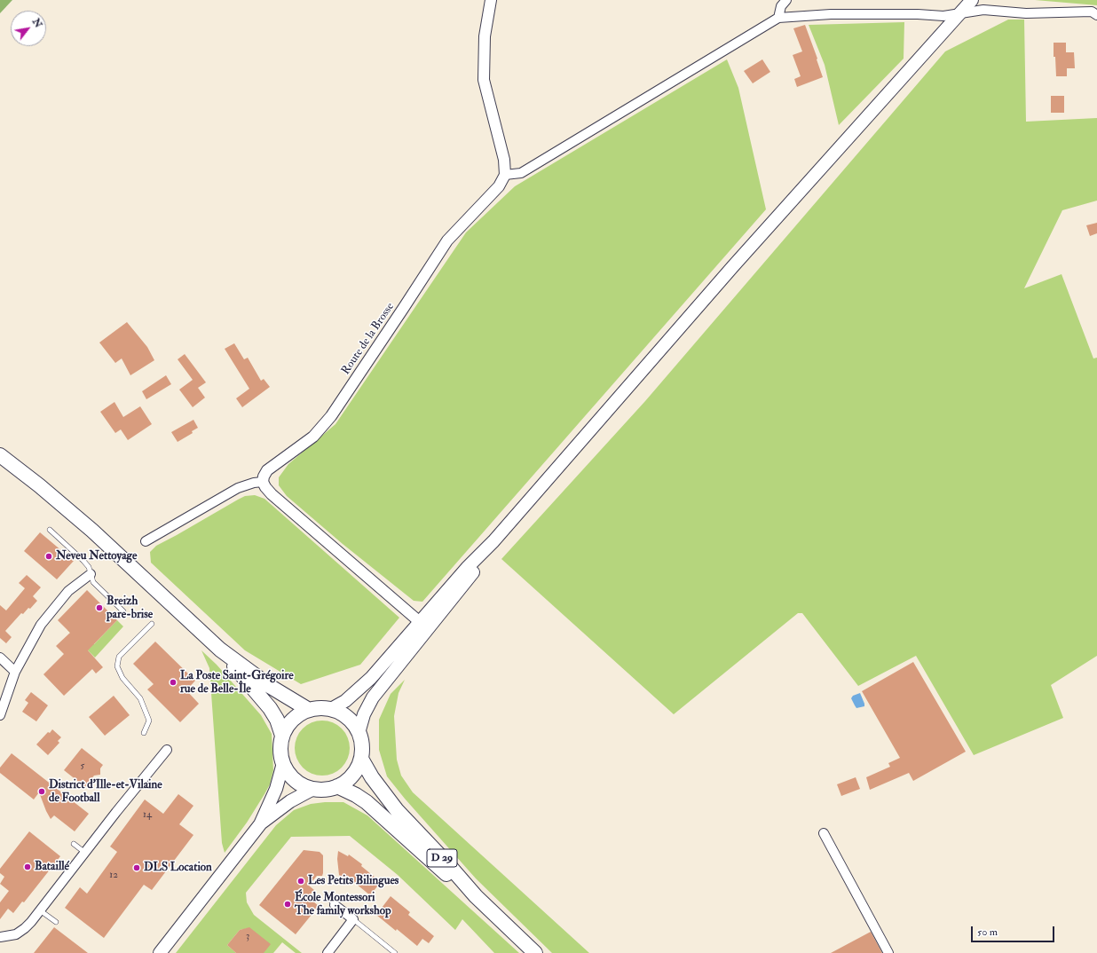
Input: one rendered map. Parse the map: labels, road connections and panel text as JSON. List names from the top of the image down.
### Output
{
  "streets": {
    "main road": ["D 29"],
    "street": ["Route de la Brosse"]
  },
  "places": [
    "Neveu Nettoyage",
    "Breizh pare-brise",
    "La Poste Saint-Grégoire rue de Belle-Île",
    "District d'Ille-et-Vilaine de Football",
    "Bataillé",
    "DLS Location",
    "Les Petits Bilingues",
    "École Montessori The family workshop"
  ],
  "house_numbers": [
    "5",
    "14",
    "12",
    "3"
  ],
  "scale_bar": "50 m",
  "north": "top right"
}
